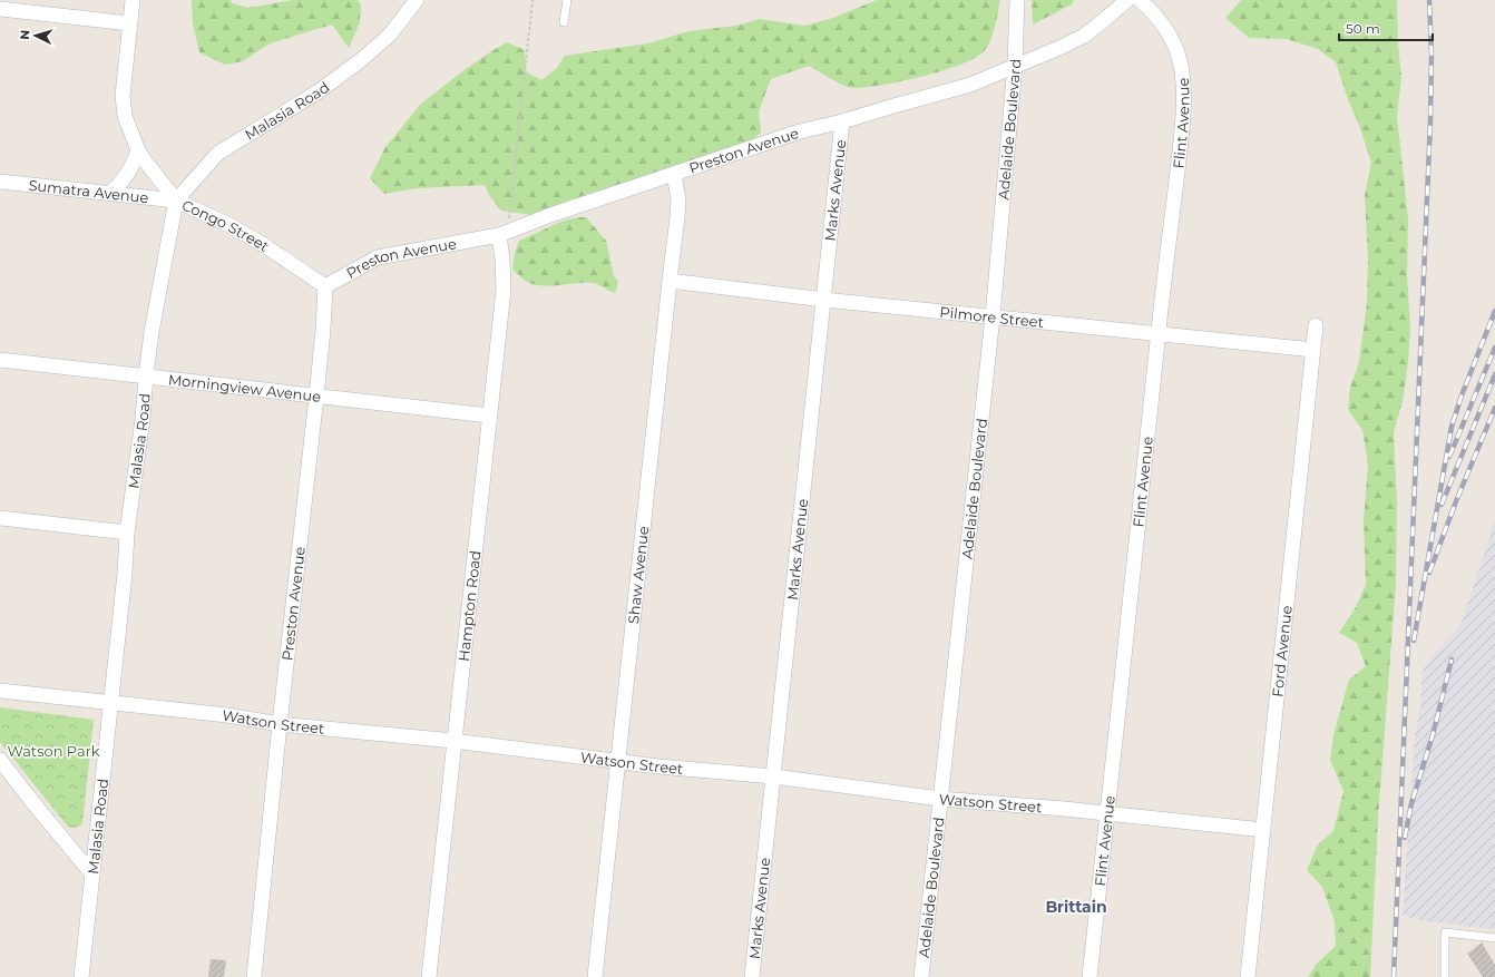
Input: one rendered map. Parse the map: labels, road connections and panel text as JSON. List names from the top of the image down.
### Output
{
  "streets": {
    "street": [
      "Malasia Road",
      "Flint Avenue",
      "Adelaide Boulevard",
      "Preston Avenue",
      "Sumatra Avenue",
      "Marks Avenue",
      "Congo Street",
      "Pilmore Street",
      "Morningview Avenue",
      "Shaw Avenue",
      "Hampton Road",
      "Ford Avenue",
      "Watson Street"
    ]
  },
  "crossings": [
    ["Malasia Road", "Sumatra Avenue"],
    ["Malasia Road", "Congo Street"],
    ["Malasia Road", "Morningview Avenue"],
    ["Malasia Road", "Watson Street"],
    ["Flint Avenue", "Pilmore Street"],
    ["Flint Avenue", "Watson Street"],
    ["Adelaide Boulevard", "Preston Avenue"],
    ["Adelaide Boulevard", "Pilmore Street"],
    ["Adelaide Boulevard", "Watson Street"],
    ["Preston Avenue", "Marks Avenue"],
    ["Preston Avenue", "Congo Street"],
    ["Preston Avenue", "Morningview Avenue"],
    ["Preston Avenue", "Shaw Avenue"],
    ["Preston Avenue", "Hampton Road"],
    ["Preston Avenue", "Watson Street"],
    ["Sumatra Avenue", "Congo Street"],
    ["Marks Avenue", "Pilmore Street"],
    ["Marks Avenue", "Watson Street"],
    ["Pilmore Street", "Shaw Avenue"],
    ["Pilmore Street", "Ford Avenue"],
    ["Morningview Avenue", "Hampton Road"],
    ["Shaw Avenue", "Watson Street"],
    ["Hampton Road", "Watson Street"],
    ["Ford Avenue", "Watson Street"]
  ],
  "districts": ["Brittain"],
  "parks": ["Watson Park"],
  "scale_bar": "50 m",
  "north": "left"
}
